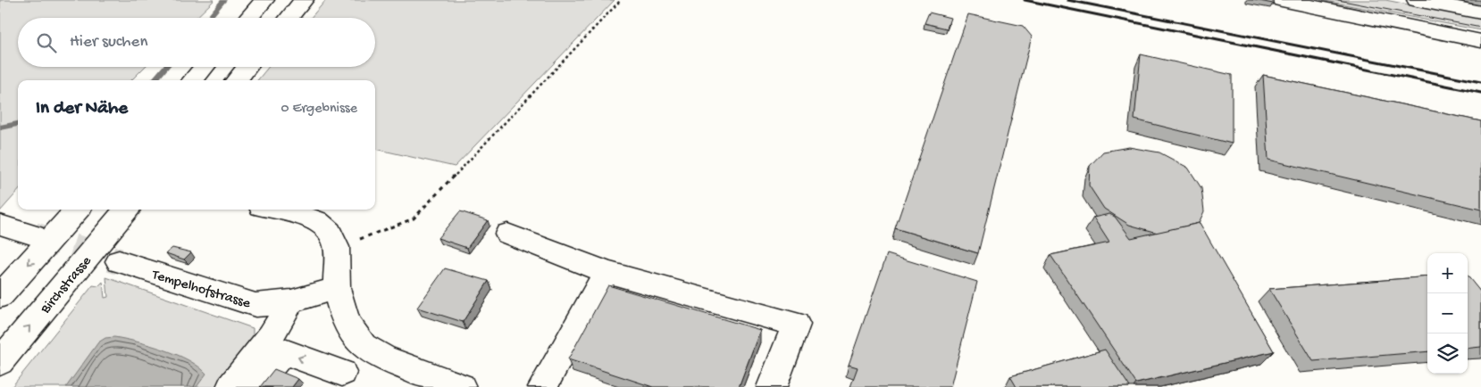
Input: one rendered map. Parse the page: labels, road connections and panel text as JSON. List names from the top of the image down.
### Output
{
  "streets": {
    "street": ["Birchstrasse", "Tempelhofstrasse"]
  },
  "page": {
    "search": "Hier suchen",
    "heading": ["In der Nähe", "0 Ergebnisse"],
    "map_buttons": ["+", "−"]
  }
}
